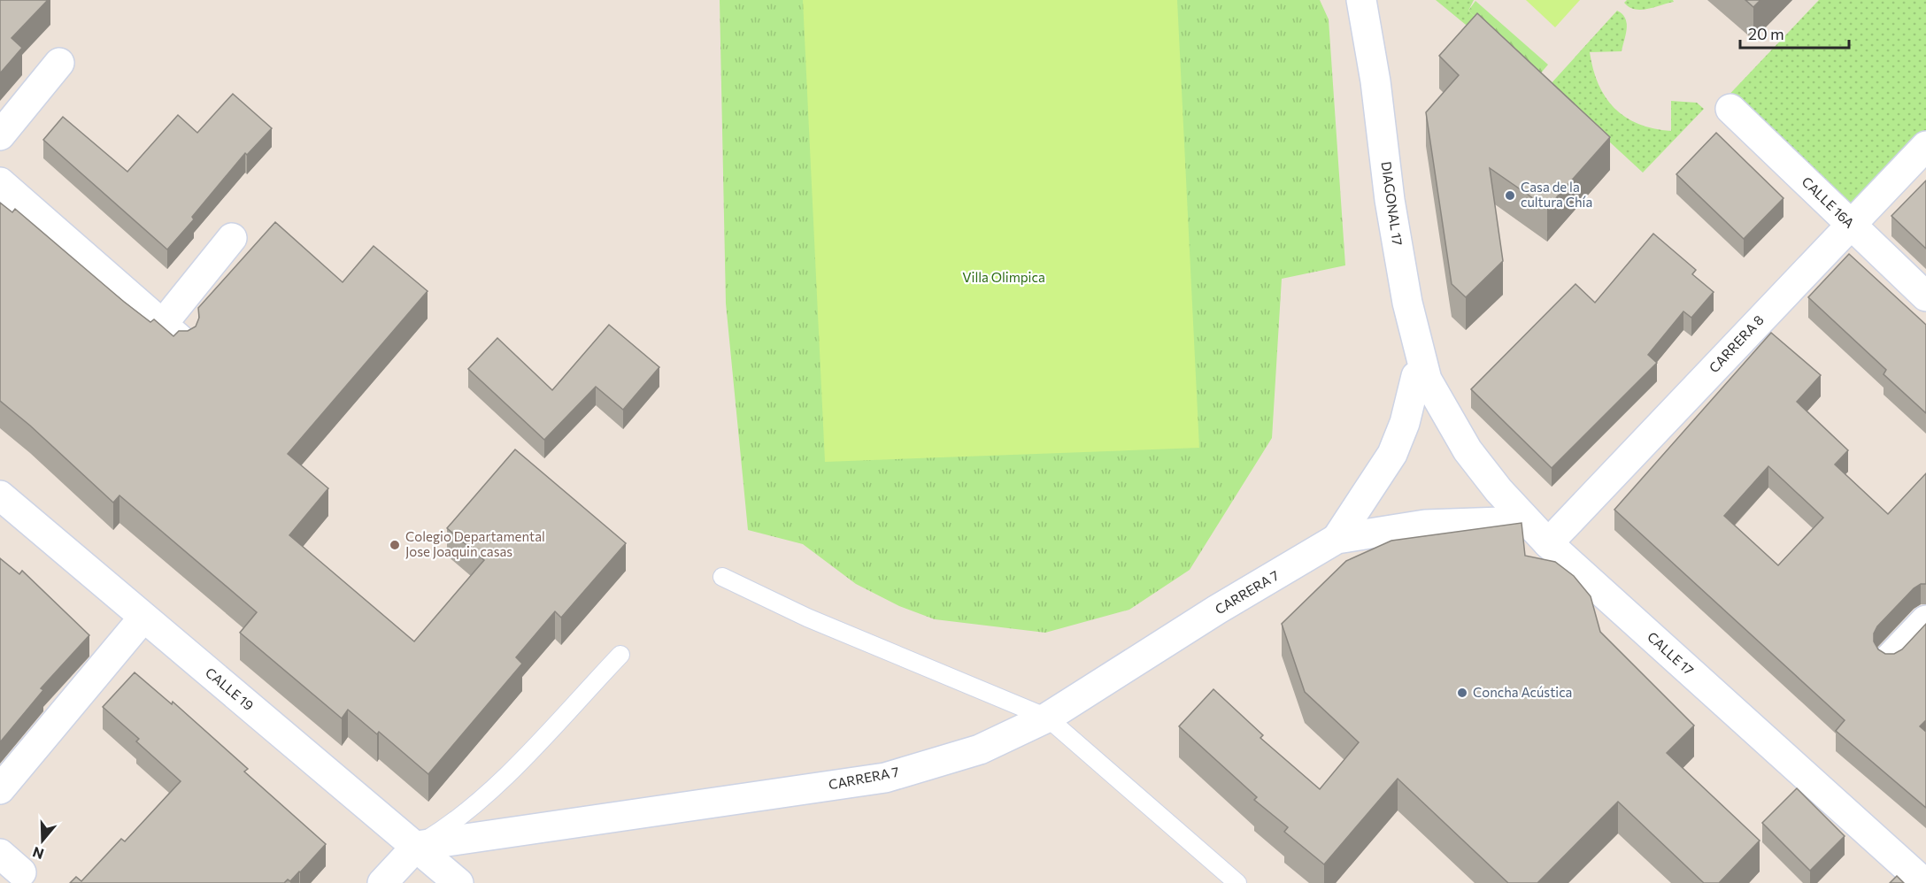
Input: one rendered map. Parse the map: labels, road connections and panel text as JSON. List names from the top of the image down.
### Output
{
  "streets": {
    "street": [
      "CALLE 16A",
      "DIAGONAL 17",
      "CARRERA 8",
      "CARRERA 7",
      "CALLE 17",
      "CALLE 19"
    ]
  },
  "crossings": [
    ["CALLE 16A", "CARRERA 8"],
    ["DIAGONAL 17", "CALLE 17"],
    ["CARRERA 8", "CALLE 17"],
    ["CARRERA 7", "CALLE 17"],
    ["CARRERA 7", "CALLE 19"]
  ],
  "parks": ["Villa Olimpica"],
  "places": ["Casa de la cultura Chía", "Colegio Departamental Jose Joaquin casas", "Concha Acústica"],
  "scale_bar": "20 m",
  "north": "bottom"
}
